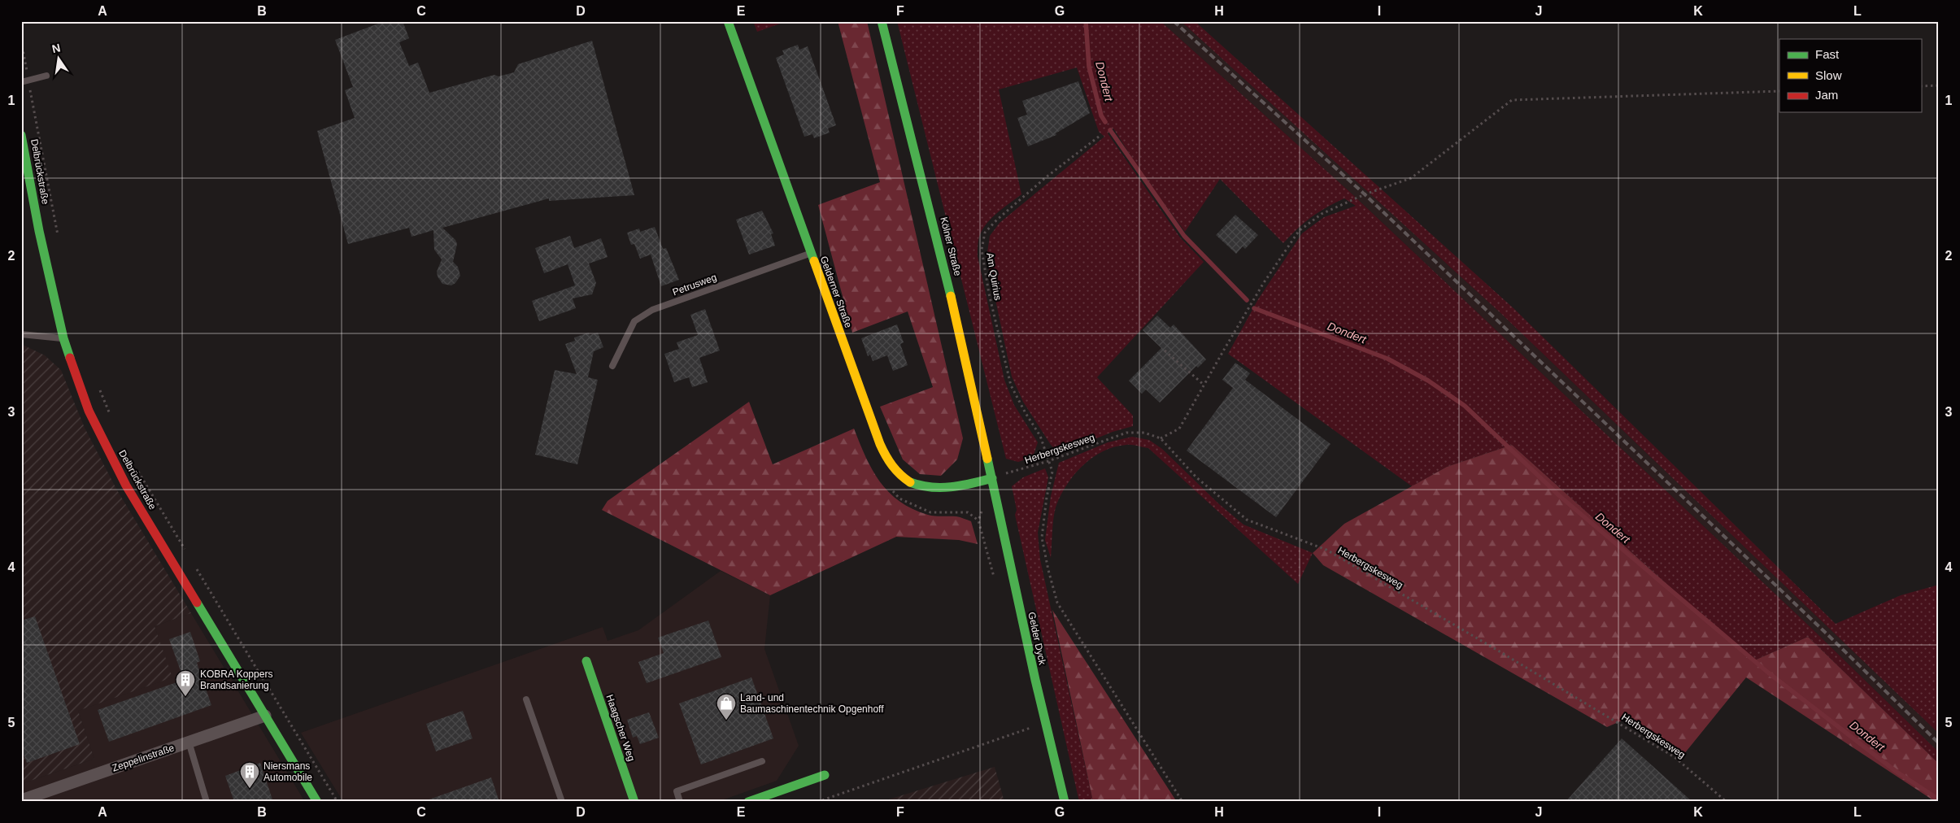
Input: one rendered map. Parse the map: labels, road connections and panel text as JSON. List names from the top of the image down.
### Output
{
  "streets": {
    "street": [
      "Delbrückstraße",
      "Kölner Straße",
      "Gelderner Straße",
      "Gelder Dyck",
      "Haagscher Weg",
      "Zeppelinstraße"
    ],
    "lane": ["Petrusweg"],
    "path": ["Am Quirius", "Herbergskesweg"]
  },
  "crossings": [
    ["Delbrückstraße", "Zeppelinstraße"],
    ["Kölner Straße", "Gelderner Straße"],
    ["Kölner Straße", "Herbergskesweg"],
    ["Kölner Straße", "Gelder Dyck"],
    ["Am Quirius", "Herbergskesweg"],
    ["Petrusweg", "Gelderner Straße"],
    ["Gelderner Straße", "Herbergskesweg"],
    ["Gelderner Straße", "Gelder Dyck"],
    ["Herbergskesweg", "Gelder Dyck"]
  ],
  "water": ["Dondert"],
  "places": {
    "building": ["KOBRA Koppers Brandsanierung", "Niersmans Automobile"],
    "shop": ["Land- und Baumaschinentechnik Opgenhoff"]
  },
  "legend": ["Fast", "Slow", "Jam"],
  "north": "top",
  "grid": {
    "columns": [
      "A",
      "B",
      "C",
      "D",
      "E",
      "F",
      "G",
      "H",
      "I",
      "J",
      "K",
      "L"
    ],
    "rows": [
      "1",
      "2",
      "3",
      "4",
      "5"
    ]
  }
}
